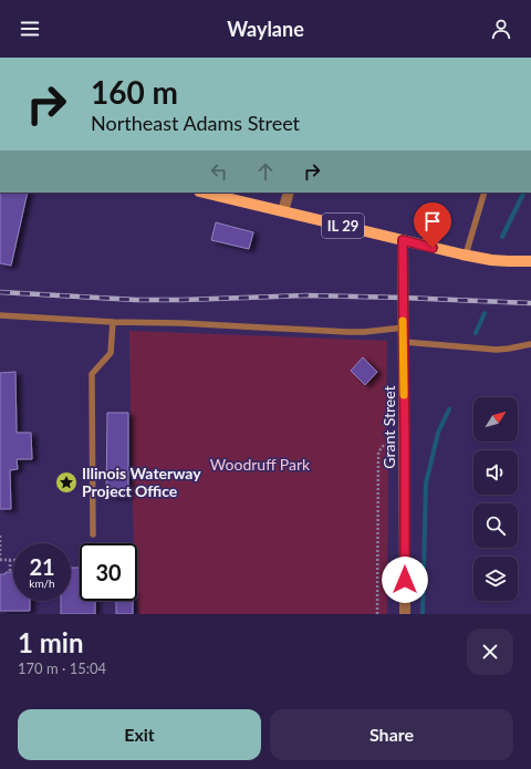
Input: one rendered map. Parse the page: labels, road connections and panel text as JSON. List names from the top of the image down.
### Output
{
  "streets": {
    "main road": ["IL 29"],
    "street": ["Grant Street"]
  },
  "crossings": [
    ["IL 29", "Grant Street"]
  ],
  "parks": ["Woodruff Park"],
  "places": {
    "place": ["Illinois Waterway Project Office"]
  },
  "north": "top right",
  "page": {
    "header": "Waylane",
    "turn": ["160 m", "Northeast Adams Street"],
    "speed": "21 km/h",
    "limit": "30",
    "heading": ["1 min", "170 m · 15:04"],
    "buttons": ["Exit", "Share"]
  }
}
